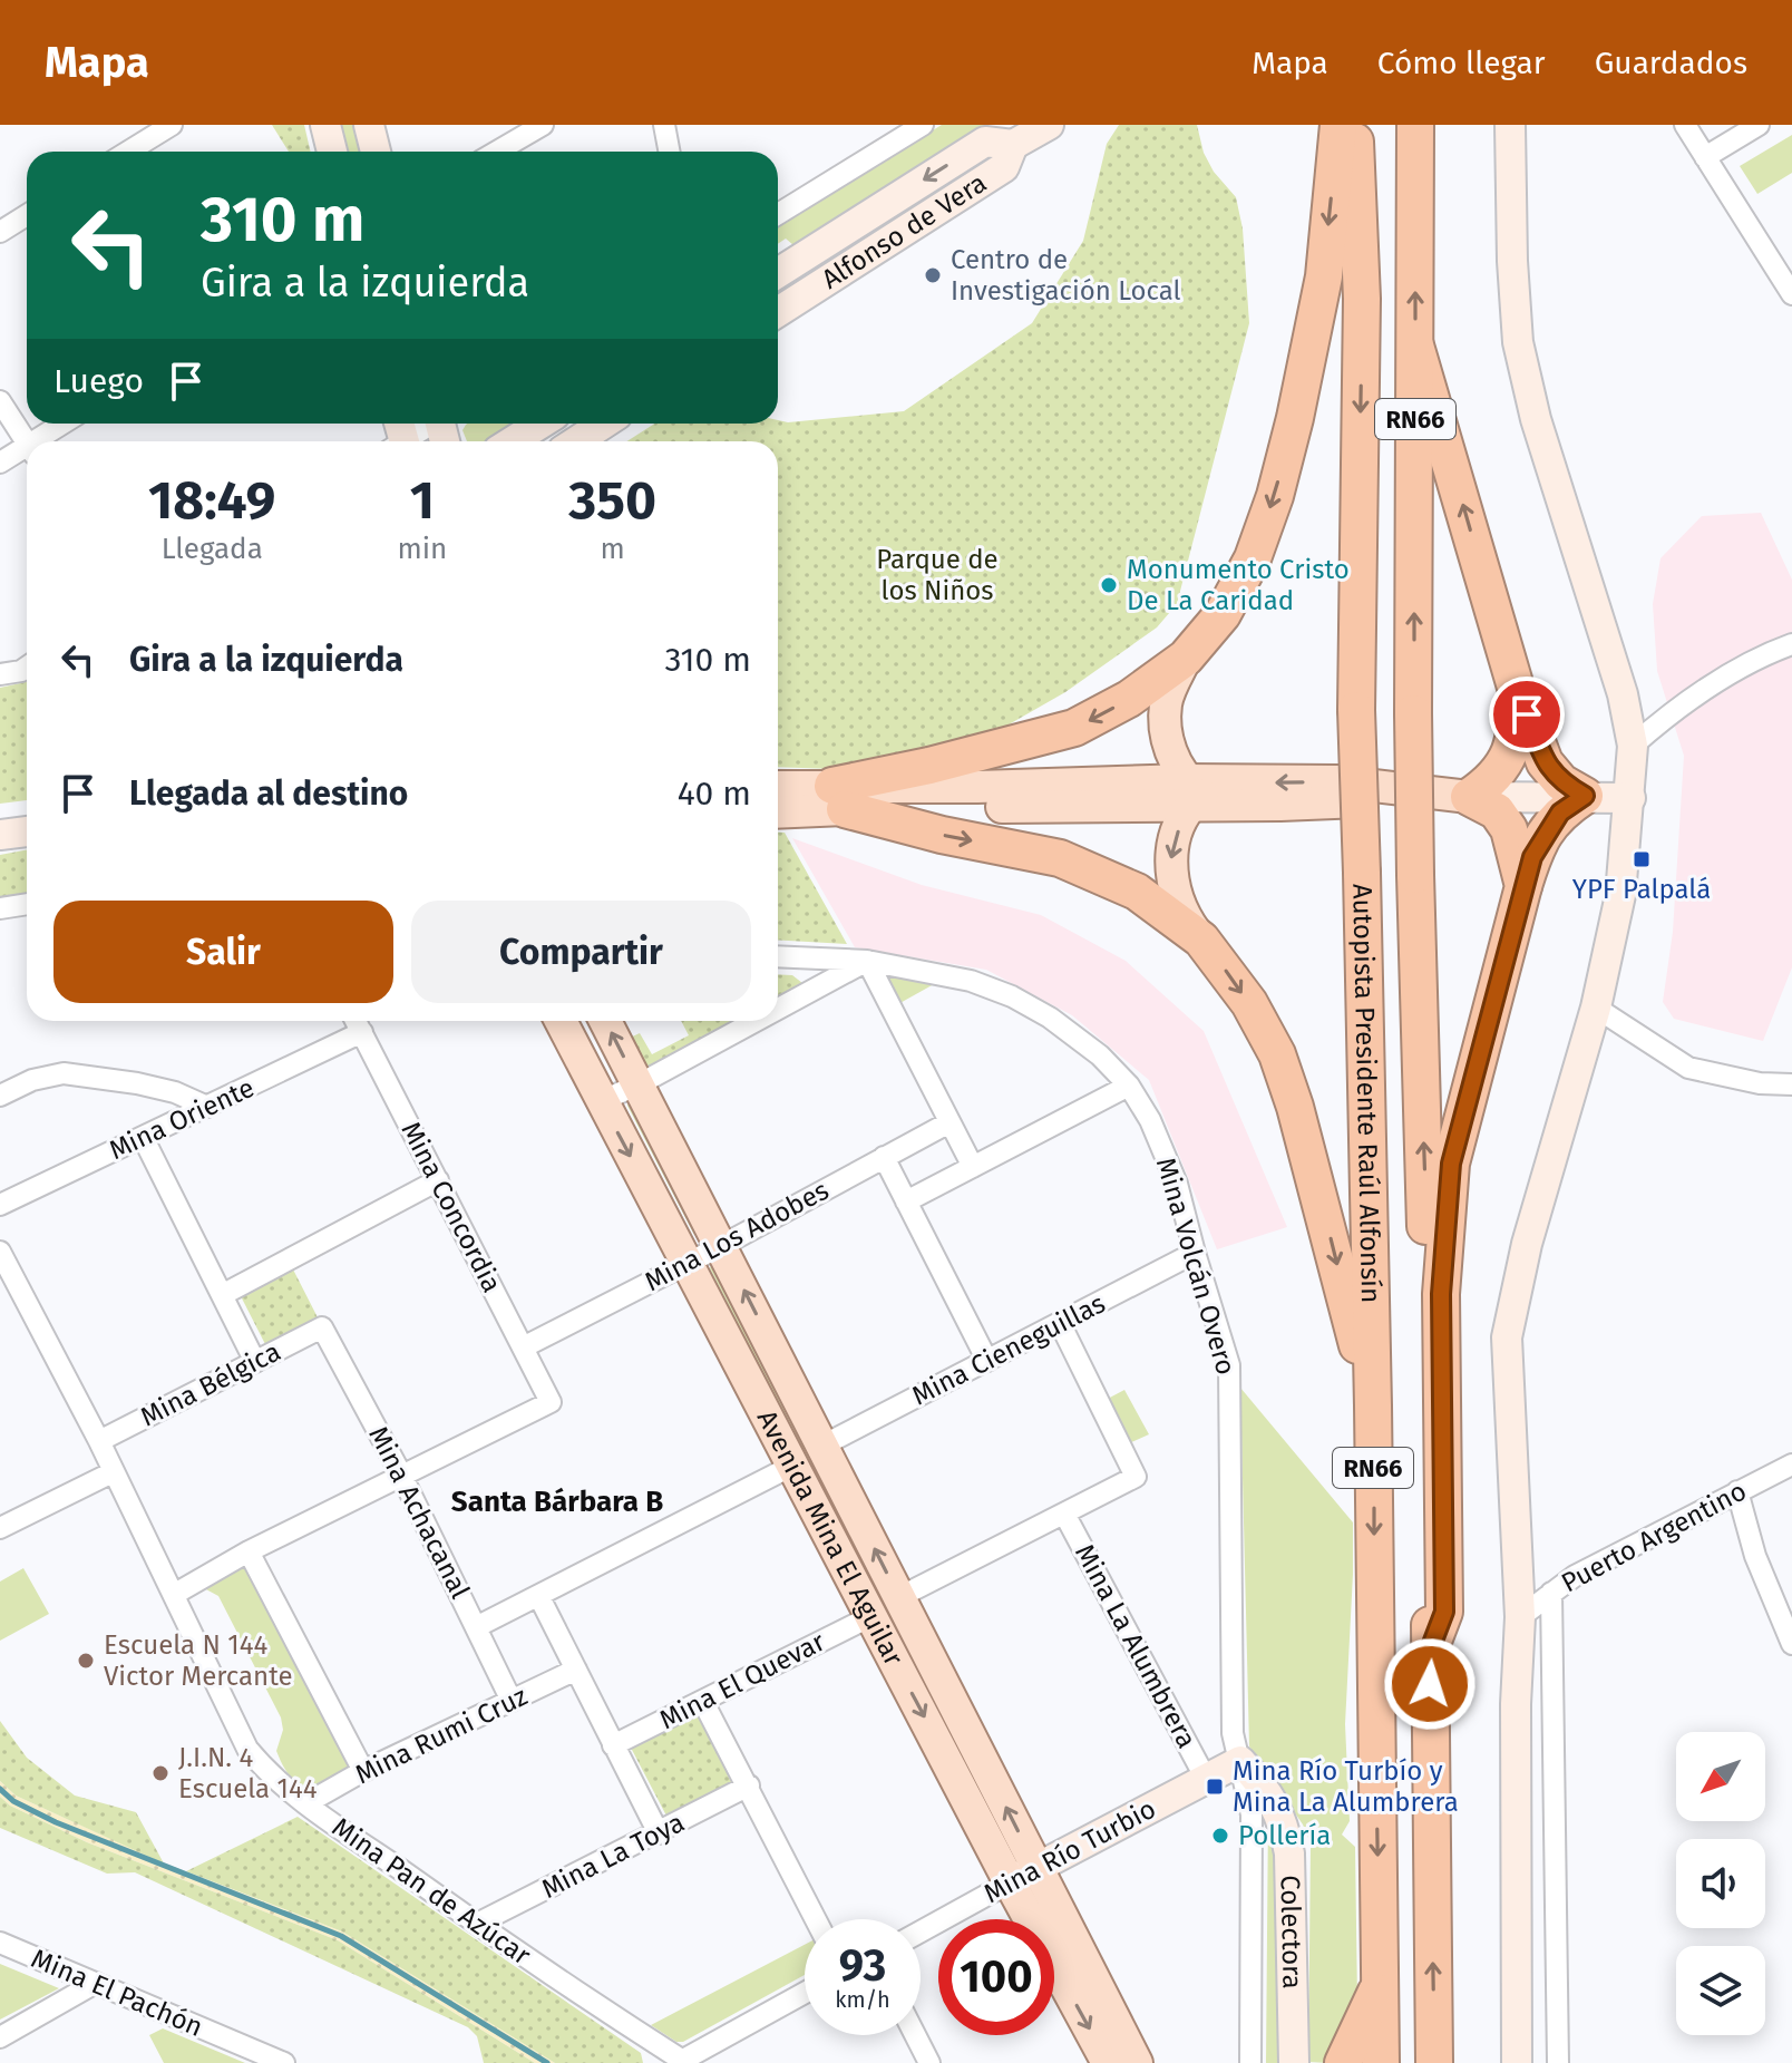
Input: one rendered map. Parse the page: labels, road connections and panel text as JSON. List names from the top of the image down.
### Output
{
  "streets": {
    "highway": ["RN66", "Autopista Presidente Raúl Alfonsín"],
    "main road": ["Avenida Mina El Aguilar"],
    "street": [
      "Alfonso de Vera",
      "Mina Oriente",
      "Mina Concordia",
      "Mina Los Adobes",
      "Mina Volcán Overo",
      "Mina Cieneguillas",
      "Mina Bélgica",
      "Mina Achacanal",
      "Puerto Argentino",
      "Mina La Alumbrera",
      "Mina El Quevar",
      "Mina Rumi Cruz",
      "Mina Río Turbio",
      "Mina La Toya",
      "Mina Pan de Azúcar",
      "Colectora",
      "Mina El Pachón"
    ]
  },
  "crossings": [
    ["Mina Oriente", "Mina Concordia"],
    ["Mina Concordia", "Mina Los Adobes"],
    ["Mina Concordia", "Mina Achacanal"],
    ["Mina Los Adobes", "Avenida Mina El Aguilar"],
    ["Mina Volcán Overo", "Mina Cieneguillas"],
    ["Mina Volcán Overo", "Mina Río Turbio"],
    ["Mina Volcán Overo", "Colectora"],
    ["Mina Cieneguillas", "Avenida Mina El Aguilar"],
    ["Mina Bélgica", "Mina Achacanal"],
    ["Mina Bélgica", "Mina Pan de Azúcar"],
    ["Mina Achacanal", "Mina Rumi Cruz"],
    ["Avenida Mina El Aguilar", "Mina El Quevar"],
    ["Avenida Mina El Aguilar", "Mina Río Turbio"],
    ["Mina La Alumbrera", "Mina Río Turbio"],
    ["Mina Rumi Cruz", "Mina Pan de Azúcar"],
    ["Mina Río Turbio", "Colectora"],
    ["Mina La Toya", "Mina Pan de Azúcar"]
  ],
  "districts": ["Santa Bárbara B"],
  "parks": ["Parque de los Niños"],
  "places": {
    "other": [
      "Centro de Investigación Local",
      "Monumento Cristo De La Caridad",
      "Escuela N 144 Victor Mercante",
      "J.I.N. 4 Escuela 144",
      "Pollería"
    ],
    "transit": ["YPF Palpalá", "Mina Río Turbío y Mina La Alumbrera"]
  },
  "north": "bottom left",
  "page": {
    "header": "Mapa",
    "nav": ["Mapa", "Cómo llegar", "Guardados"],
    "turn": ["310 m", "Gira a la izquierda"],
    "then": "Luego",
    "eta": [
      "18:49",
      "Llegada",
      "1",
      "min",
      "350",
      "m"
    ],
    "list": [
      {
        "name": "Gira a la izquierda",
        "value": "310 m"
      },
      {
        "name": "Llegada al destino",
        "value": "40 m"
      }
    ],
    "buttons": ["Salir", "Compartir"],
    "speed": "93 km/h",
    "limit": "100"
  }
}
